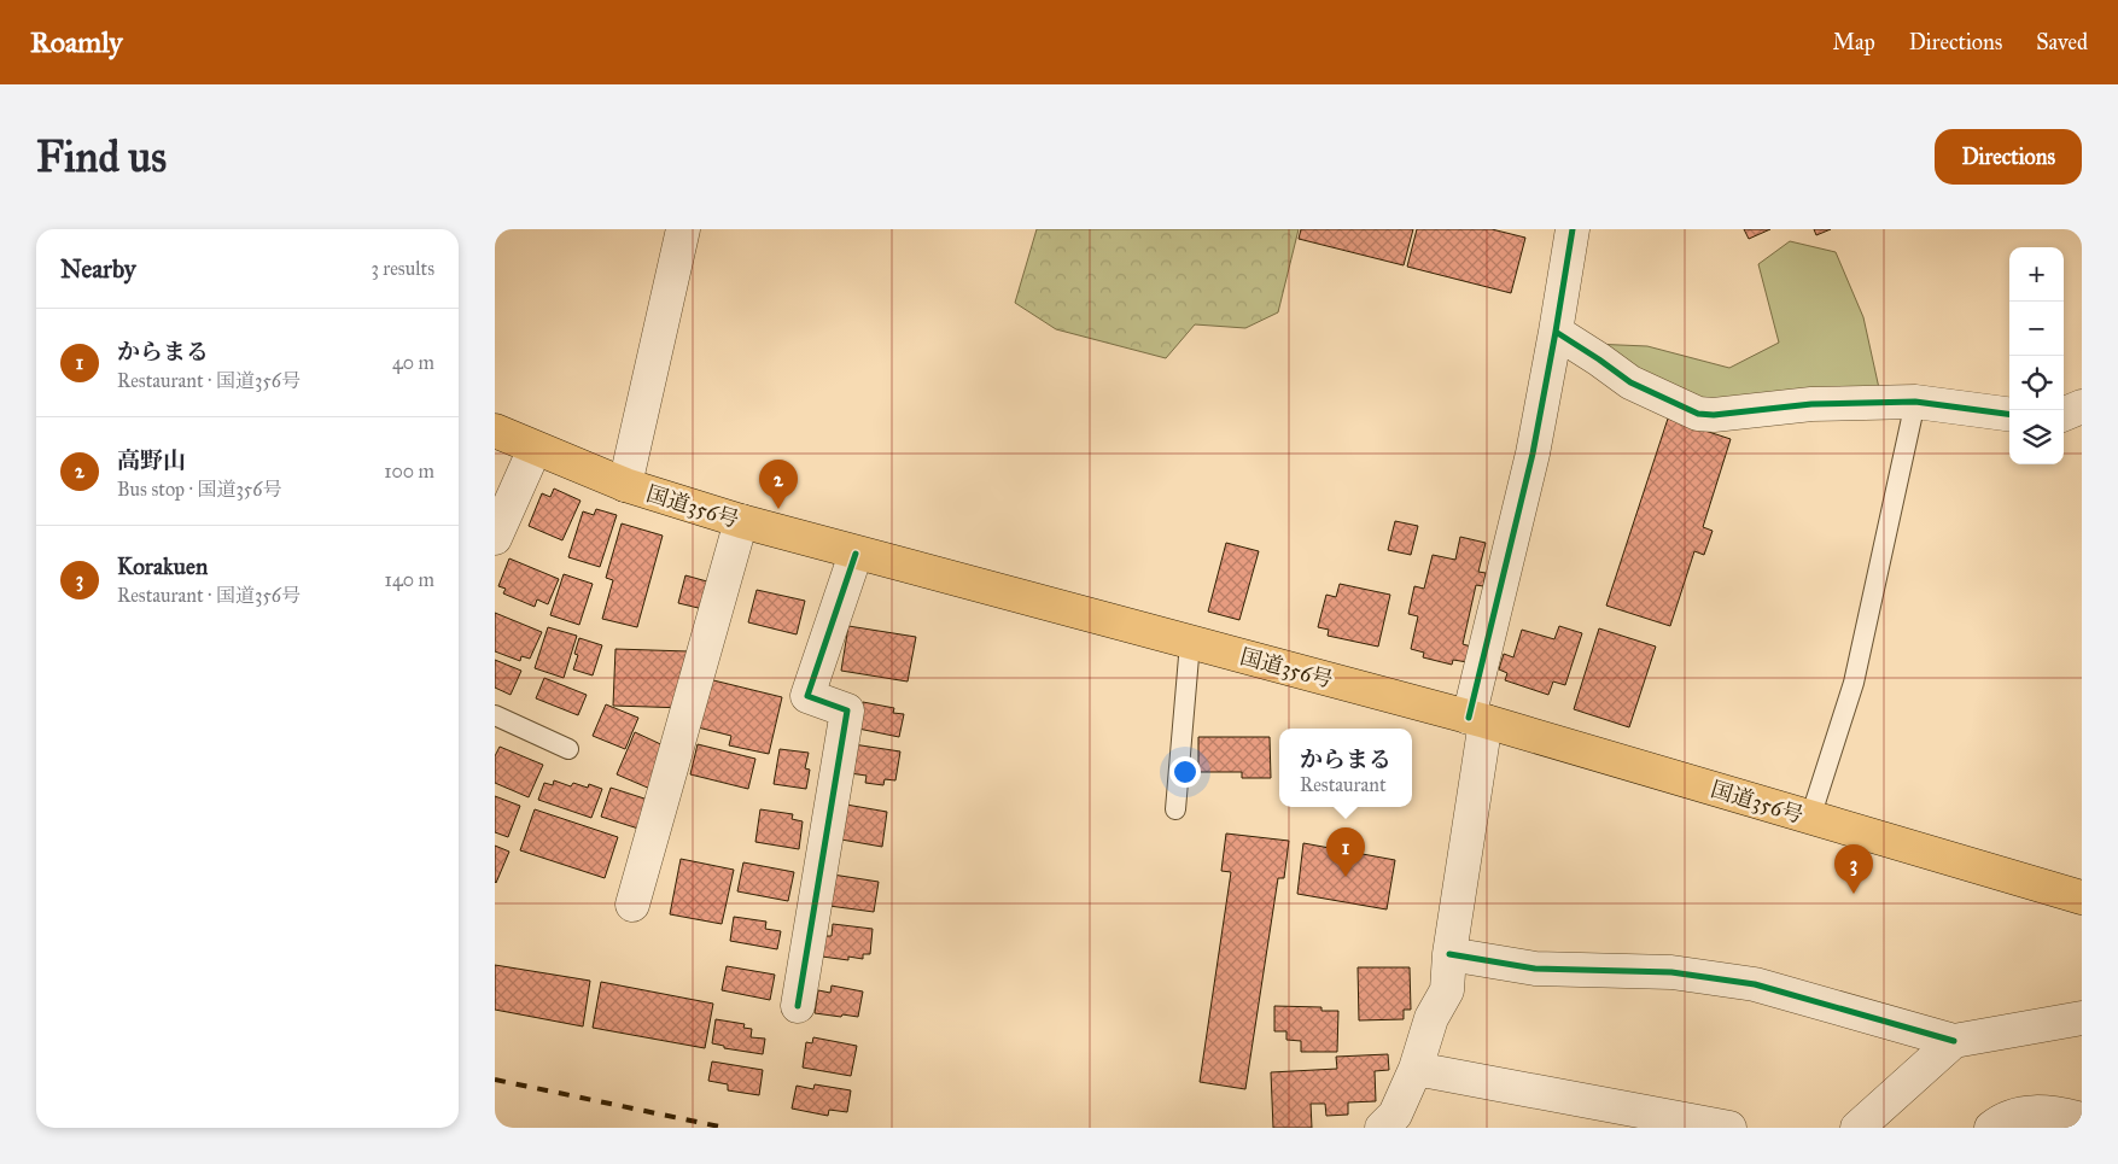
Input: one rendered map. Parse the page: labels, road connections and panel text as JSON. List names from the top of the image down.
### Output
{
  "streets": {
    "highway": ["国道356号"]
  },
  "page": {
    "header": "Roamly",
    "nav": ["Map", "Directions", "Saved"],
    "buttons": "Directions",
    "title": "Find us",
    "heading": ["Nearby", "3 results"],
    "map_buttons": ["+", "−"],
    "list": [
      {
        "mark": "1",
        "name": "からまる",
        "note": "Restaurant · 国道356号",
        "value": "40 m"
      },
      {
        "mark": "2",
        "name": "高野山",
        "note": "Bus stop · 国道356号",
        "value": "100 m"
      },
      {
        "mark": "3",
        "name": "Korakuen",
        "note": "Restaurant · 国道356号",
        "value": "140 m"
      }
    ],
    "pins": ["2", "1", "3"],
    "popup": ["からまる", "Restaurant"]
  }
}
